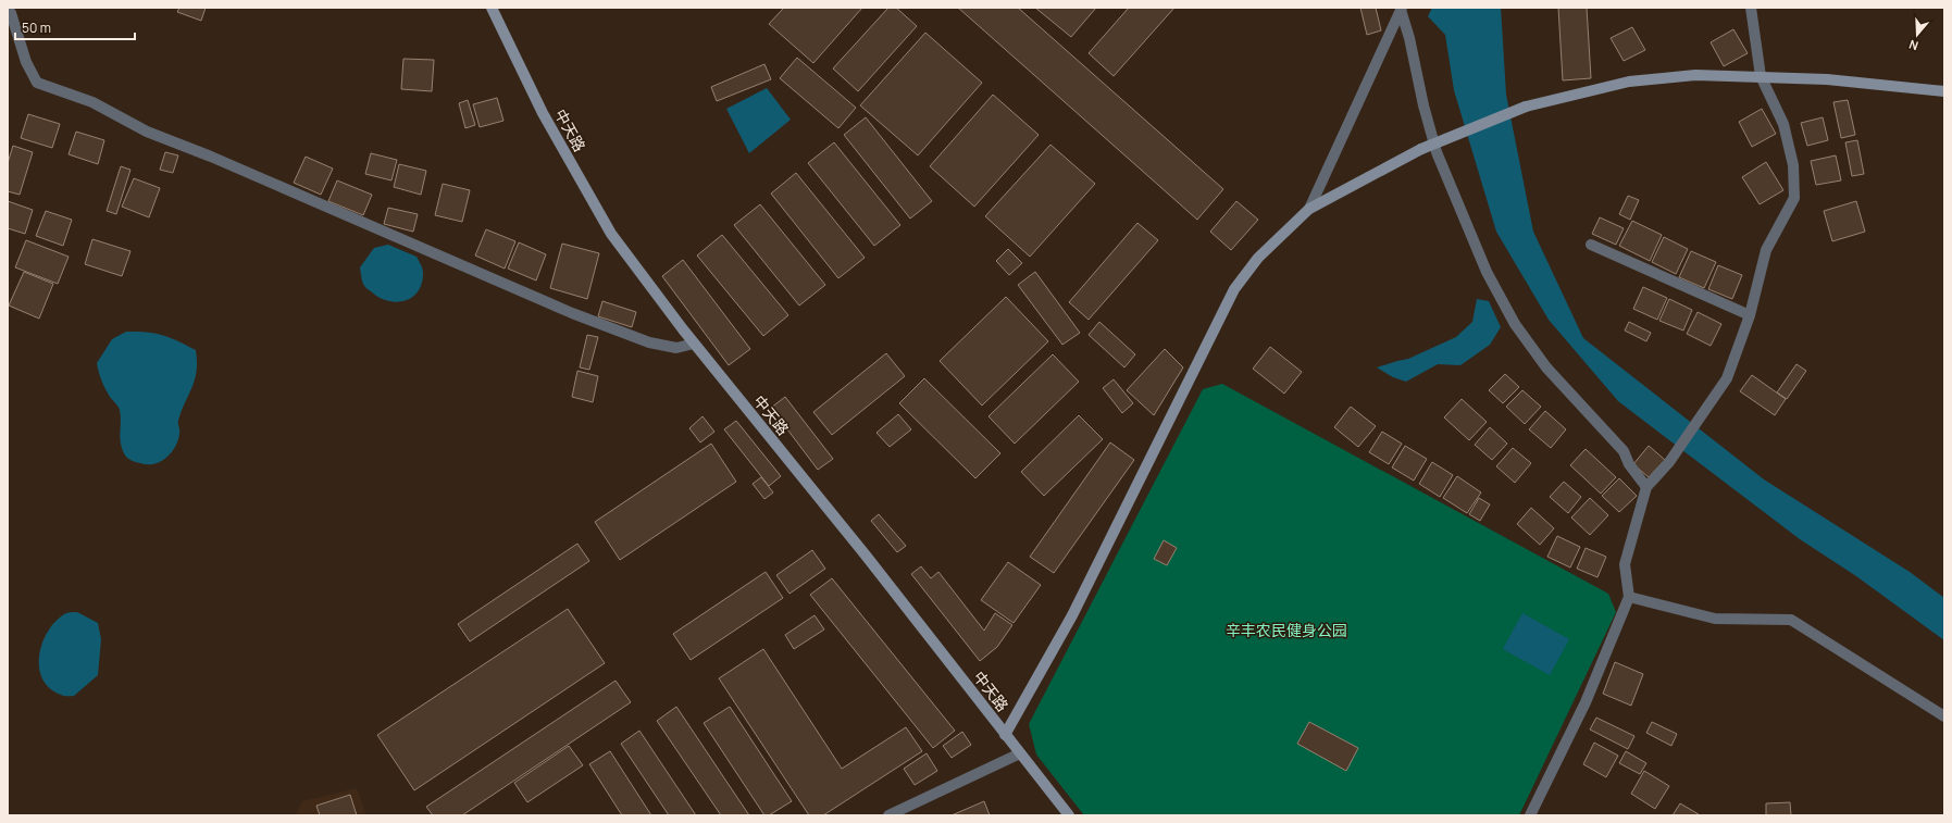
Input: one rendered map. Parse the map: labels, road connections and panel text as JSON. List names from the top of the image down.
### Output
{
  "streets": {
    "main road": ["中天路"]
  },
  "parks": ["辛丰农民健身公园"],
  "scale_bar": "50 m",
  "north": "bottom"
}
